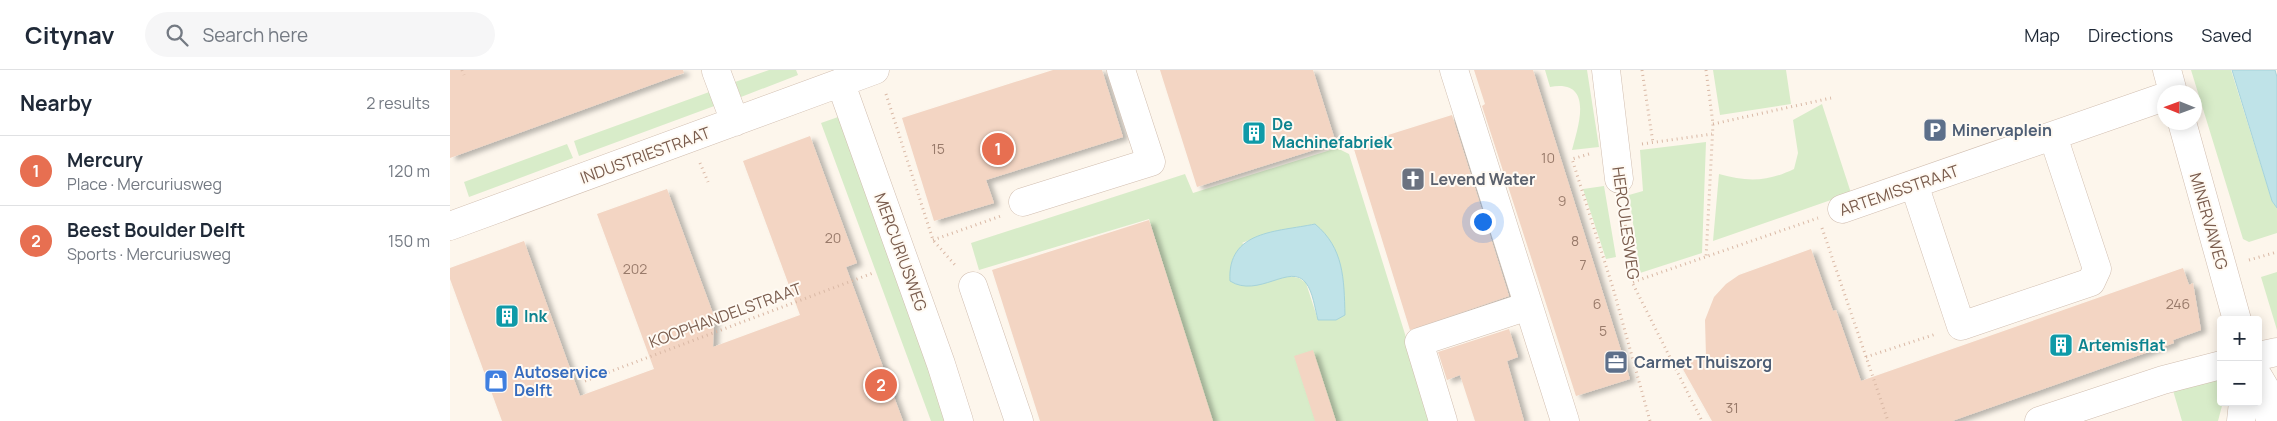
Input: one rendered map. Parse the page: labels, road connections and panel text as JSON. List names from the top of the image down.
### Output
{
  "streets": {
    "street": [
      "INDUSTRIESTRAAT",
      "ARTEMISSTRAAT",
      "MINERVAWEG",
      "HERCULESWEG",
      "MERCURIUSWEG"
    ],
    "path": ["KOOPHANDELSTRAAT"]
  },
  "crossings": [
    ["INDUSTRIESTRAAT", "MERCURIUSWEG"],
    ["ARTEMISSTRAAT", "HERCULESWEG"]
  ],
  "places": {
    "parking": ["Minervaplein"],
    "building": ["De Machinefabriek", "Ink", "Artemisflat"],
    "church": ["Levend Water"],
    "office": ["Carmet Thuiszorg"],
    "shop": ["Autoservice Delft"]
  },
  "house_numbers": [
    "15",
    "10",
    "9",
    "20",
    "8",
    "7",
    "202",
    "6",
    "246",
    "5",
    "31"
  ],
  "north": "left",
  "page": {
    "header": "Citynav",
    "search": "Search here",
    "nav": ["Map", "Directions", "Saved"],
    "heading": ["Nearby", "2 results"],
    "pins": ["1", "2"],
    "list": [
      {
        "mark": "1",
        "name": "Mercury",
        "note": "Place · Mercuriusweg",
        "value": "120 m"
      },
      {
        "mark": "2",
        "name": "Beest Boulder Delft",
        "note": "Sports · Mercuriusweg",
        "value": "150 m"
      }
    ],
    "map_buttons": ["+", "−"]
  }
}
